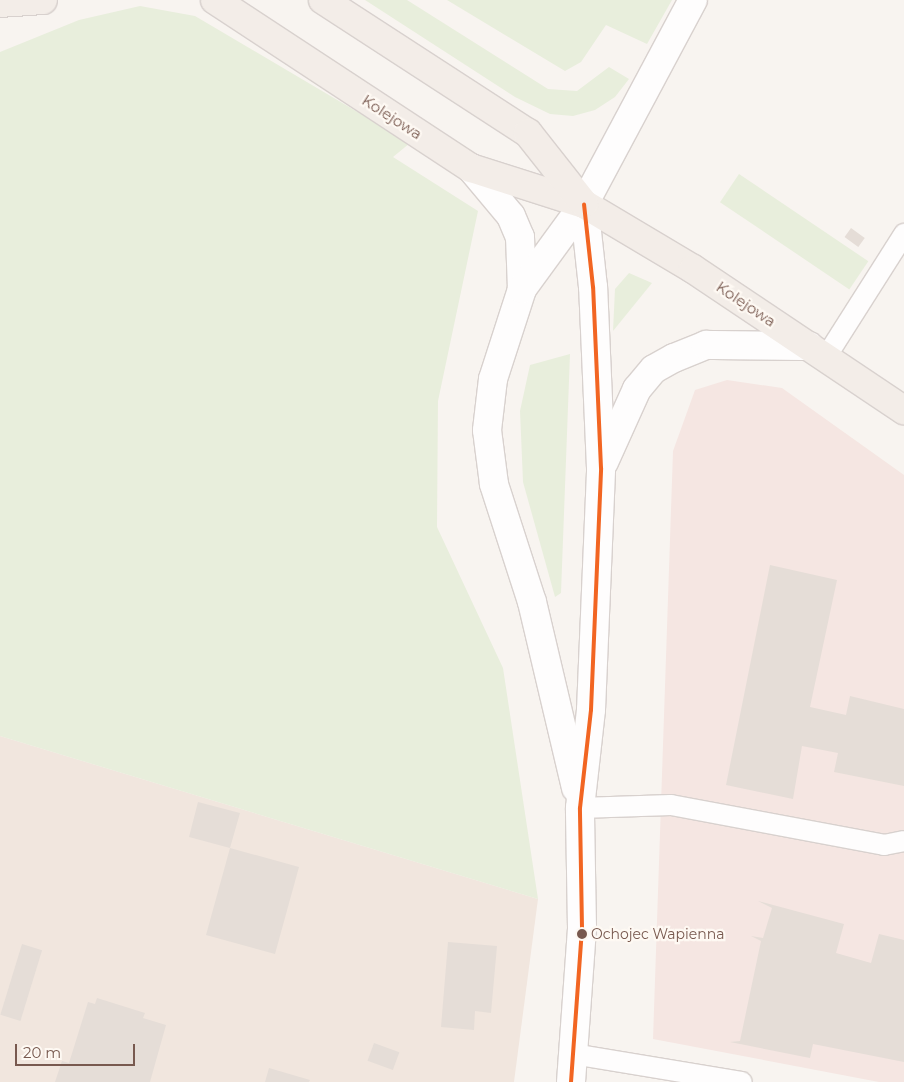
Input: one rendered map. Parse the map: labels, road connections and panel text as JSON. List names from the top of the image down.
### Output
{
  "streets": {
    "main road": ["Kolejowa"]
  },
  "places": ["Ochojec Wapienna"],
  "scale_bar": "20 m"
}
